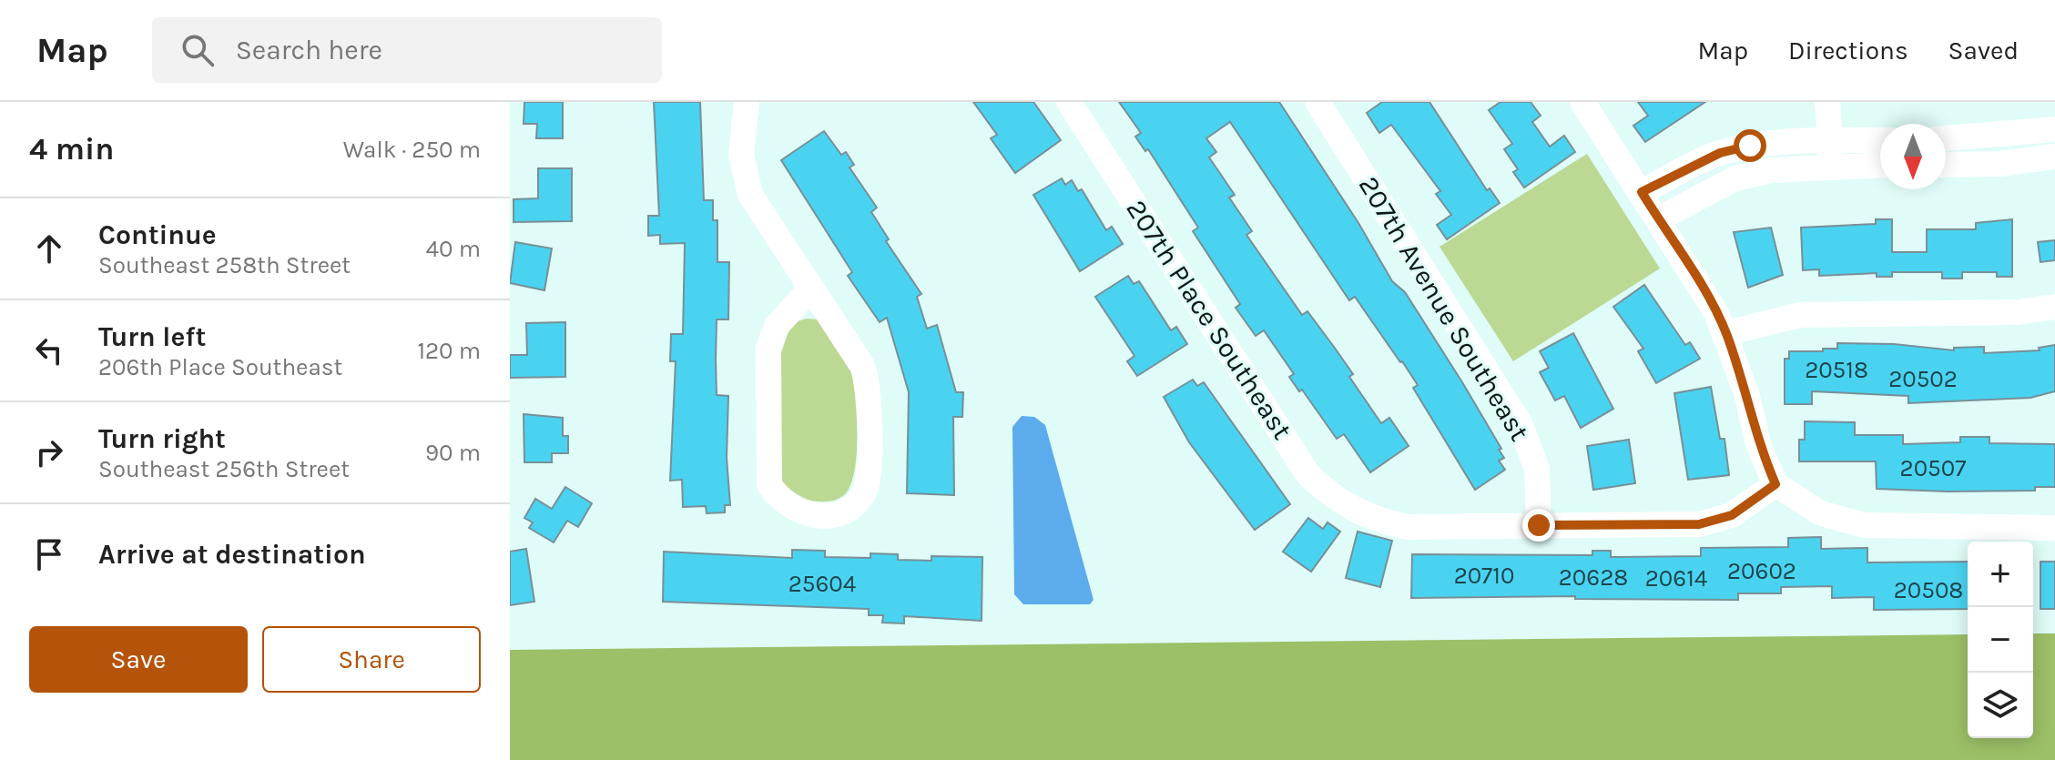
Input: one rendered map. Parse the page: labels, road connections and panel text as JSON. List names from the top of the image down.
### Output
{
  "streets": {
    "street": ["207th Avenue Southeast", "207th Place Southeast"]
  },
  "crossings": [
    ["207th Avenue Southeast", "207th Place Southeast"]
  ],
  "house_numbers": [
    "20518",
    "20502",
    "20507",
    "20602",
    "20710",
    "20628",
    "20614",
    "25604",
    "20508"
  ],
  "north": "bottom",
  "page": {
    "header": "Map",
    "search": "Search here",
    "nav": ["Map", "Directions", "Saved"],
    "heading": ["4 min", "Walk · 250 m"],
    "list": [
      ["Continue", "Southeast 258th Street", "40 m"],
      ["Turn left", "206th Place Southeast", "120 m"],
      ["Turn right", "Southeast 256th Street", "90 m"],
      "Arrive at destination"
    ],
    "map_buttons": ["+", "−"],
    "buttons": ["Save", "Share"]
  }
}
